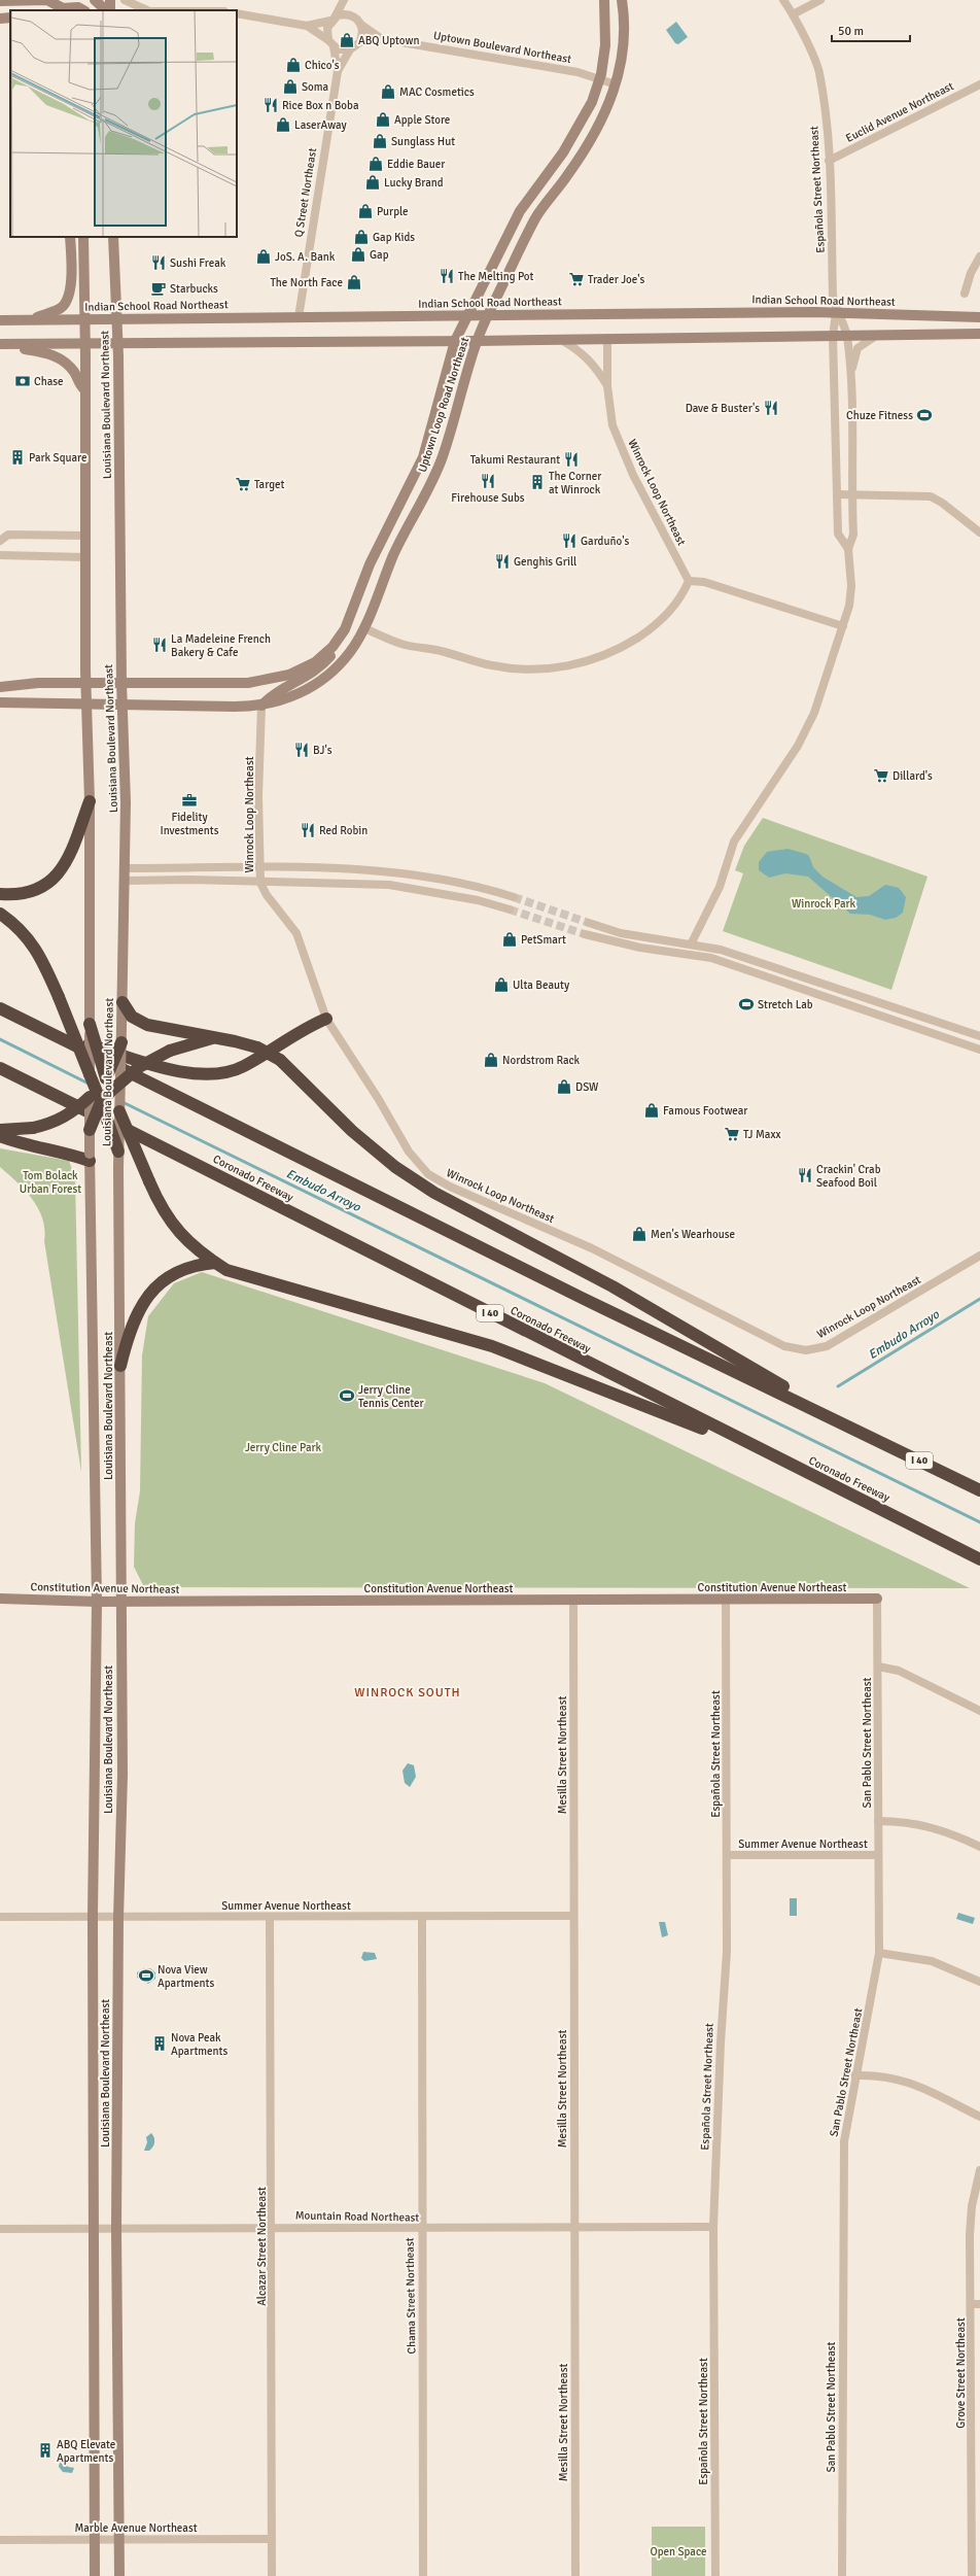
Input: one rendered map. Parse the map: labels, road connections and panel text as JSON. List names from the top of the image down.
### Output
{
  "streets": {
    "highway": ["Coronado Freeway", "I 40"],
    "street": [
      "Uptown Boulevard Northeast",
      "Euclid Avenue Northeast",
      "Española Street Northeast",
      "Q Street Northeast",
      "Indian School Road Northeast",
      "Louisiana Boulevard Northeast",
      "Uptown Loop Road Northeast",
      "Winrock Loop Northeast",
      "Constitution Avenue Northeast",
      "San Pablo Street Northeast",
      "Mesilla Street Northeast",
      "Summer Avenue Northeast",
      "Mountain Road Northeast",
      "Alcazar Street Northeast",
      "Chama Street Northeast",
      "Grove Street Northeast",
      "Marble Avenue Northeast"
    ]
  },
  "crossings": [
    ["Uptown Boulevard Northeast", "Q Street Northeast"],
    ["Uptown Boulevard Northeast", "Uptown Loop Road Northeast"],
    ["Euclid Avenue Northeast", "Española Street Northeast"],
    ["Española Street Northeast", "Indian School Road Northeast"],
    ["Española Street Northeast", "Constitution Avenue Northeast"],
    ["Española Street Northeast", "Summer Avenue Northeast"],
    ["Española Street Northeast", "Mountain Road Northeast"],
    ["Q Street Northeast", "Indian School Road Northeast"],
    ["Indian School Road Northeast", "Louisiana Boulevard Northeast"],
    ["Indian School Road Northeast", "Uptown Loop Road Northeast"],
    ["Louisiana Boulevard Northeast", "Uptown Loop Road Northeast"],
    ["Louisiana Boulevard Northeast", "Constitution Avenue Northeast"],
    ["Louisiana Boulevard Northeast", "Summer Avenue Northeast"],
    ["Louisiana Boulevard Northeast", "Mountain Road Northeast"],
    ["Louisiana Boulevard Northeast", "Marble Avenue Northeast"],
    ["Uptown Loop Road Northeast", "Winrock Loop Northeast"],
    ["Constitution Avenue Northeast", "San Pablo Street Northeast"],
    ["Constitution Avenue Northeast", "Mesilla Street Northeast"],
    ["San Pablo Street Northeast", "Summer Avenue Northeast"],
    ["Mesilla Street Northeast", "Summer Avenue Northeast"],
    ["Mesilla Street Northeast", "Mountain Road Northeast"],
    ["Summer Avenue Northeast", "Alcazar Street Northeast"],
    ["Summer Avenue Northeast", "Chama Street Northeast"],
    ["Mountain Road Northeast", "Alcazar Street Northeast"],
    ["Mountain Road Northeast", "Chama Street Northeast"],
    ["Alcazar Street Northeast", "Marble Avenue Northeast"]
  ],
  "districts": ["WINROCK SOUTH"],
  "water": ["Embudo Arroyo"],
  "parks": [
    "Winrock Park",
    "Tom Bolack Urban Forest",
    "Jerry Cline Park",
    "Open Space"
  ],
  "places": {
    "shop": [
      "ABQ Uptown",
      "Chico's",
      "Soma",
      "MAC Cosmetics",
      "Apple Store",
      "LaserAway",
      "Sunglass Hut",
      "Eddie Bauer",
      "Lucky Brand",
      "Purple",
      "Gap Kids",
      "Gap",
      "JoS. A. Bank",
      "The North Face",
      "PetSmart",
      "Ulta Beauty",
      "Nordstrom Rack",
      "DSW",
      "Famous Footwear",
      "Men's Wearhouse"
    ],
    "restaurant": [
      "Rice Box n Boba",
      "Sushi Freak",
      "The Melting Pot",
      "Dave & Buster's",
      "Takumi Restaurant",
      "Firehouse Subs",
      "Garduño's",
      "Genghis Grill",
      "La Madeleine French Bakery & Cafe",
      "BJ's",
      "Red Robin",
      "Crackin' Crab Seafood Boil"
    ],
    "supermarket": [
      "Trader Joe's",
      "Target",
      "Dillard's",
      "TJ Maxx"
    ],
    "cafe": ["Starbucks"],
    "bank": ["Chase"],
    "sports": [
      "Chuze Fitness",
      "Stretch Lab",
      "Jerry Cline Tennis Center",
      "Nova View Apartments"
    ],
    "building": [
      "Park Square",
      "The Corner at Winrock",
      "Nova Peak Apartments",
      "ABQ Elevate Apartments"
    ],
    "office": ["Fidelity Investments"]
  },
  "scale_bar": "50 m"
}
